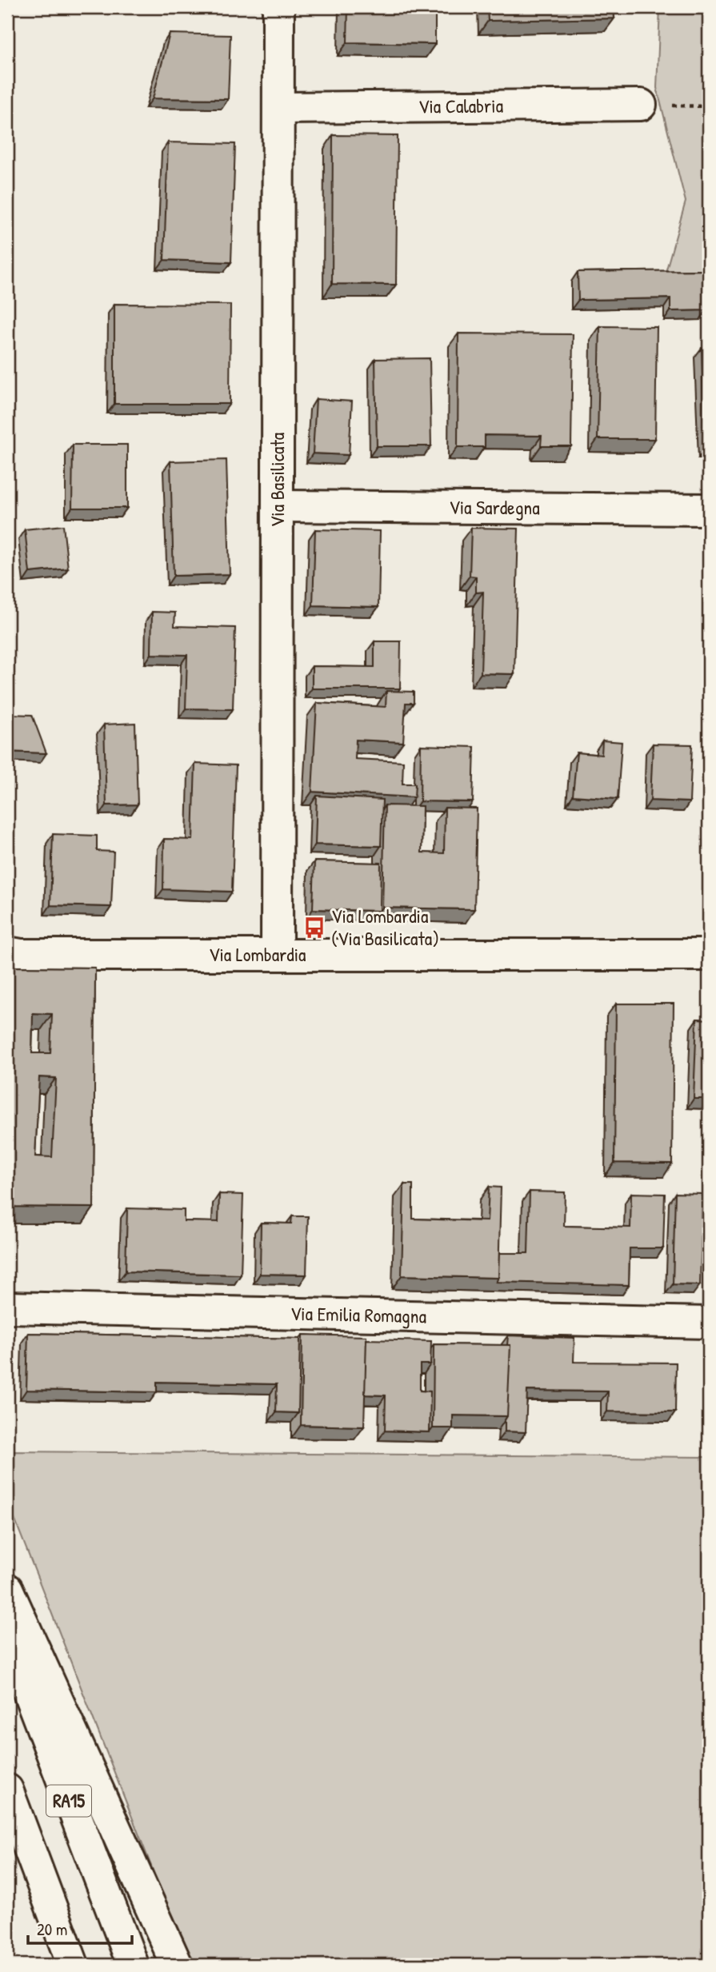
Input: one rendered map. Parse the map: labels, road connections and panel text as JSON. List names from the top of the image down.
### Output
{
  "streets": {
    "main road": [
      "Via Calabria",
      "Via Basilicata",
      "Via Sardegna",
      "Via Lombardia",
      "Via Emilia Romagna",
      "RA15"
    ]
  },
  "crossings": [
    ["Via Calabria", "Via Basilicata"],
    ["Via Basilicata", "Via Sardegna"],
    ["Via Basilicata", "Via Lombardia"]
  ],
  "places": {
    "bus stop": ["Via Lombardia (Via Basilicata)"]
  },
  "scale_bar": "20 m"
}
